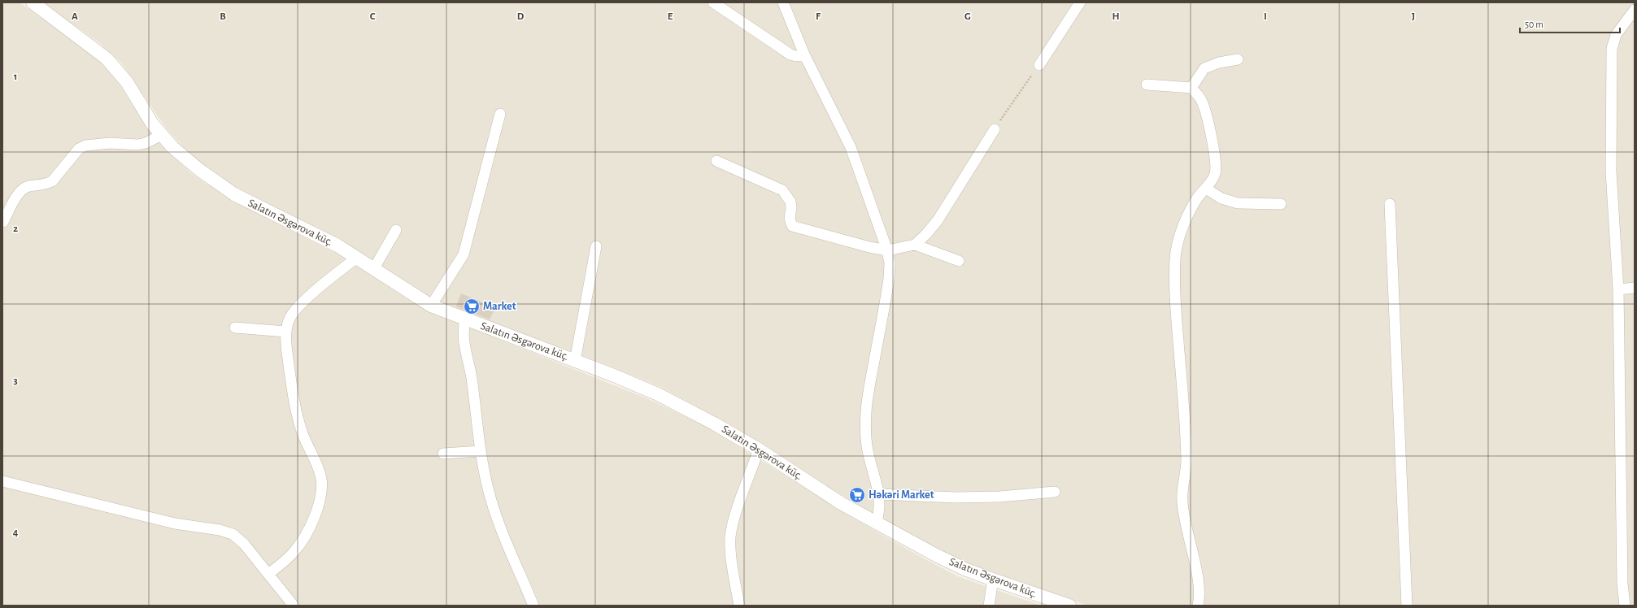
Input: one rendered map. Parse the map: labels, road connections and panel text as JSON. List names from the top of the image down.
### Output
{
  "streets": {
    "street": ["Salatın Əsgərova küç."]
  },
  "places": {
    "supermarket": ["Market", "Həkəri Market"]
  },
  "scale_bar": "50 m",
  "grid": {
    "columns": [
      "A",
      "B",
      "C",
      "D",
      "E",
      "F",
      "G",
      "H",
      "I",
      "J"
    ],
    "rows": [
      "1",
      "2",
      "3",
      "4"
    ]
  }
}
